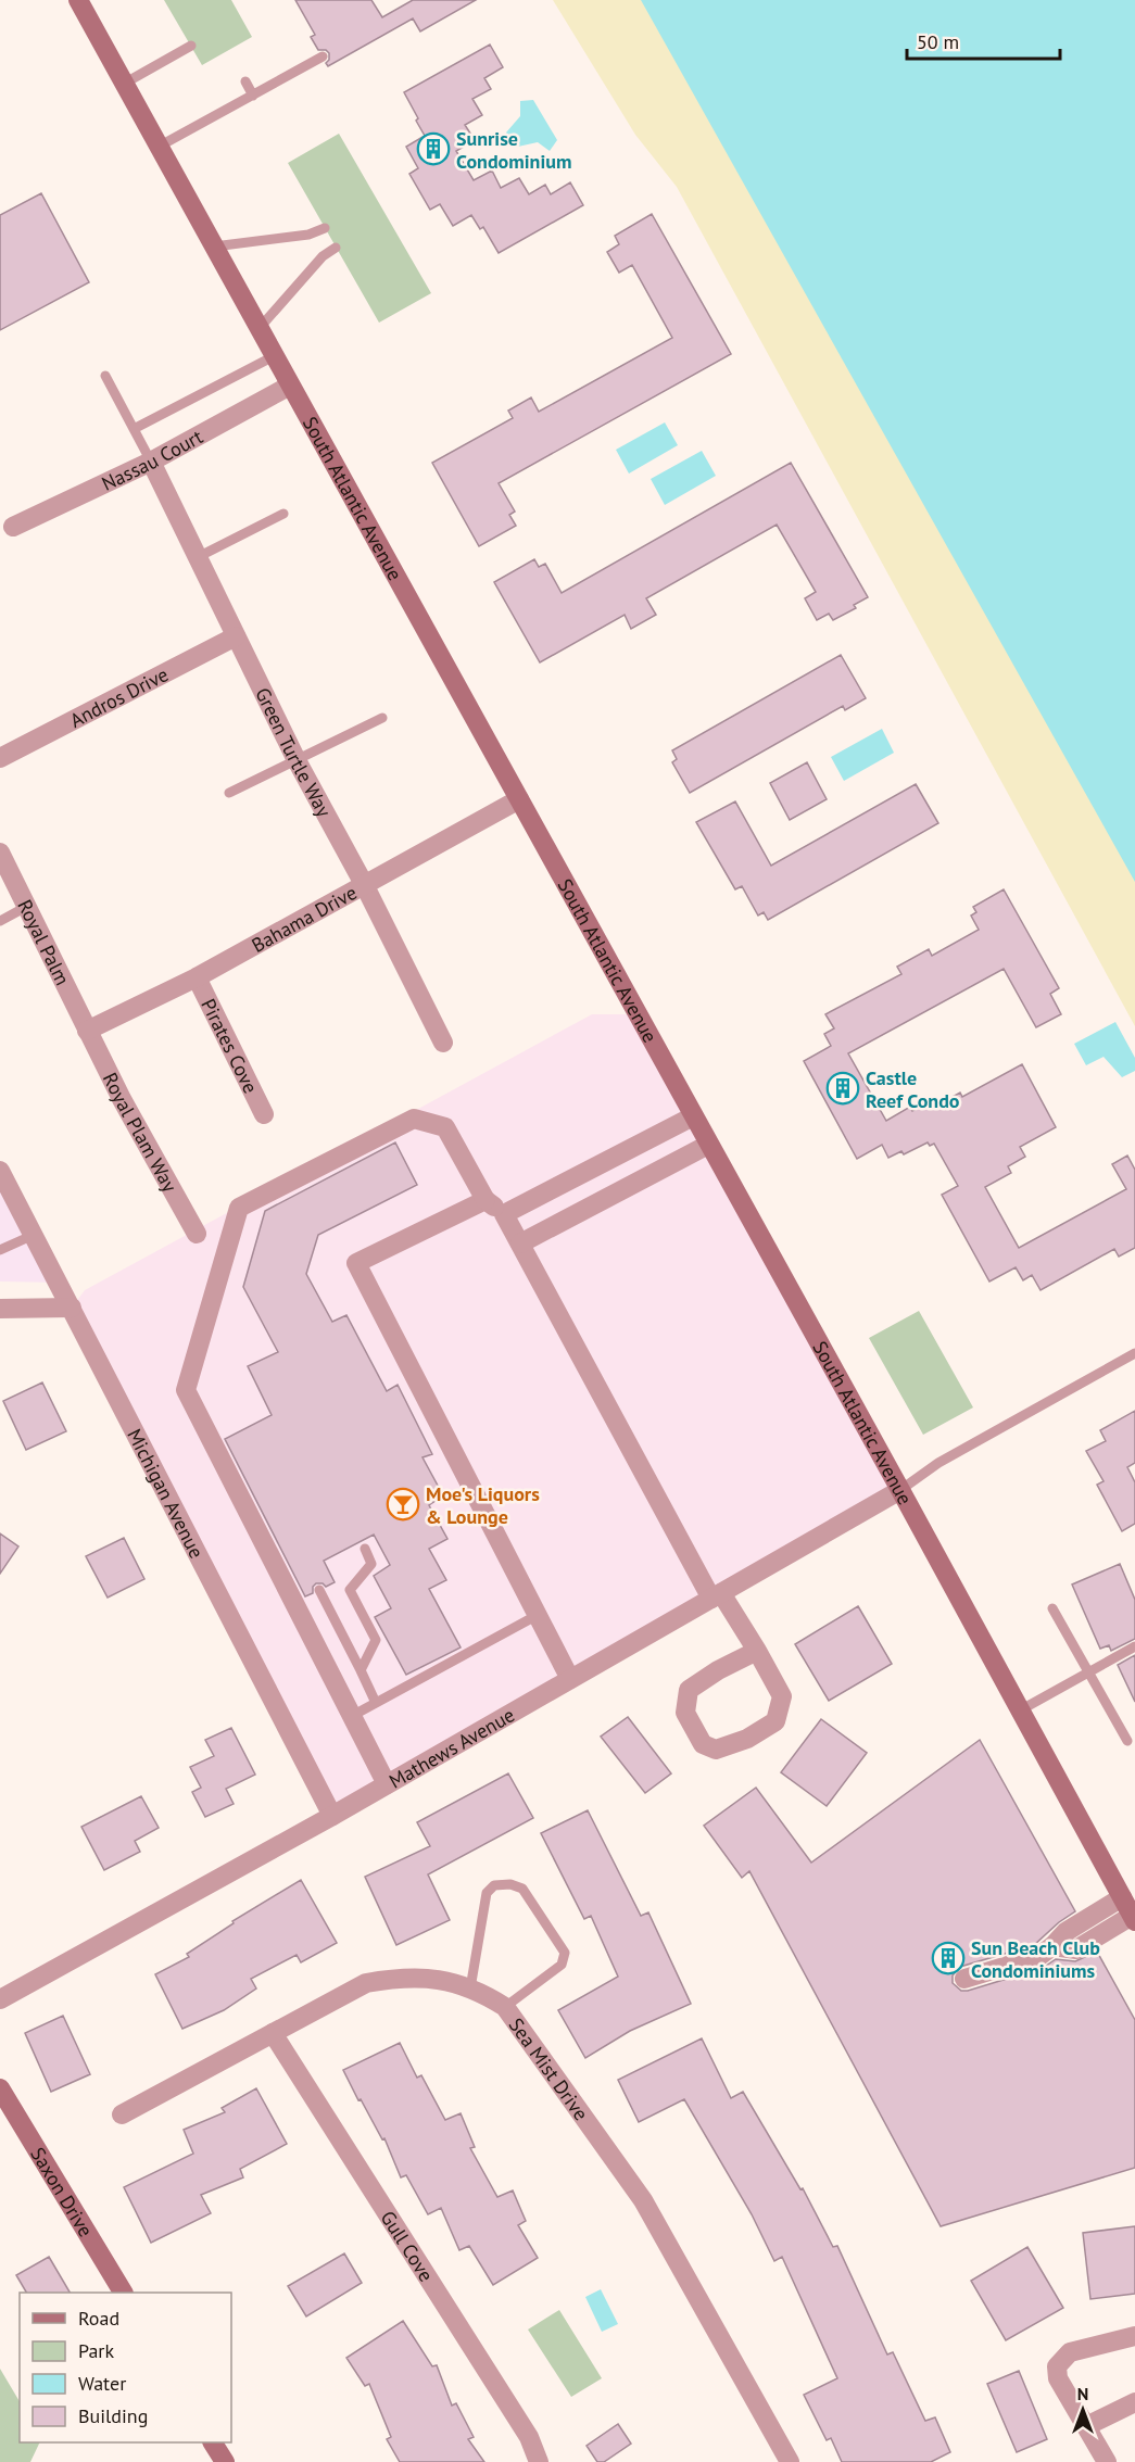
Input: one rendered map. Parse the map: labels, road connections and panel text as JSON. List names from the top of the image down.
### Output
{
  "streets": {
    "street": [
      "Nassau Court",
      "South Atlantic Avenue",
      "Andros Drive",
      "Green Turtle Way",
      "Bahama Drive",
      "Royal Palm",
      "Pirates Cove",
      "Royal Plam Way",
      "Michigan Avenue",
      "Mathews Avenue",
      "Sea Mist Drive",
      "Saxon Drive",
      "Gull Cove"
    ]
  },
  "crossings": [
    ["Nassau Court", "South Atlantic Avenue"],
    ["Nassau Court", "Green Turtle Way"],
    ["South Atlantic Avenue", "Bahama Drive"],
    ["South Atlantic Avenue", "Mathews Avenue"],
    ["Andros Drive", "Green Turtle Way"],
    ["Green Turtle Way", "Bahama Drive"],
    ["Bahama Drive", "Royal Palm"],
    ["Bahama Drive", "Pirates Cove"],
    ["Bahama Drive", "Royal Plam Way"],
    ["Royal Palm", "Royal Plam Way"],
    ["Michigan Avenue", "Mathews Avenue"],
    ["Sea Mist Drive", "Gull Cove"]
  ],
  "places": {
    "building": ["Sunrise Condominium", "Castle Reef Condo", "Sun Beach Club Condominiums"],
    "bar": ["Moe's Liquors & Lounge"]
  },
  "legend": [
    "Road",
    "Park",
    "Water",
    "Building"
  ],
  "scale_bar": "50 m",
  "north": "top"
}
